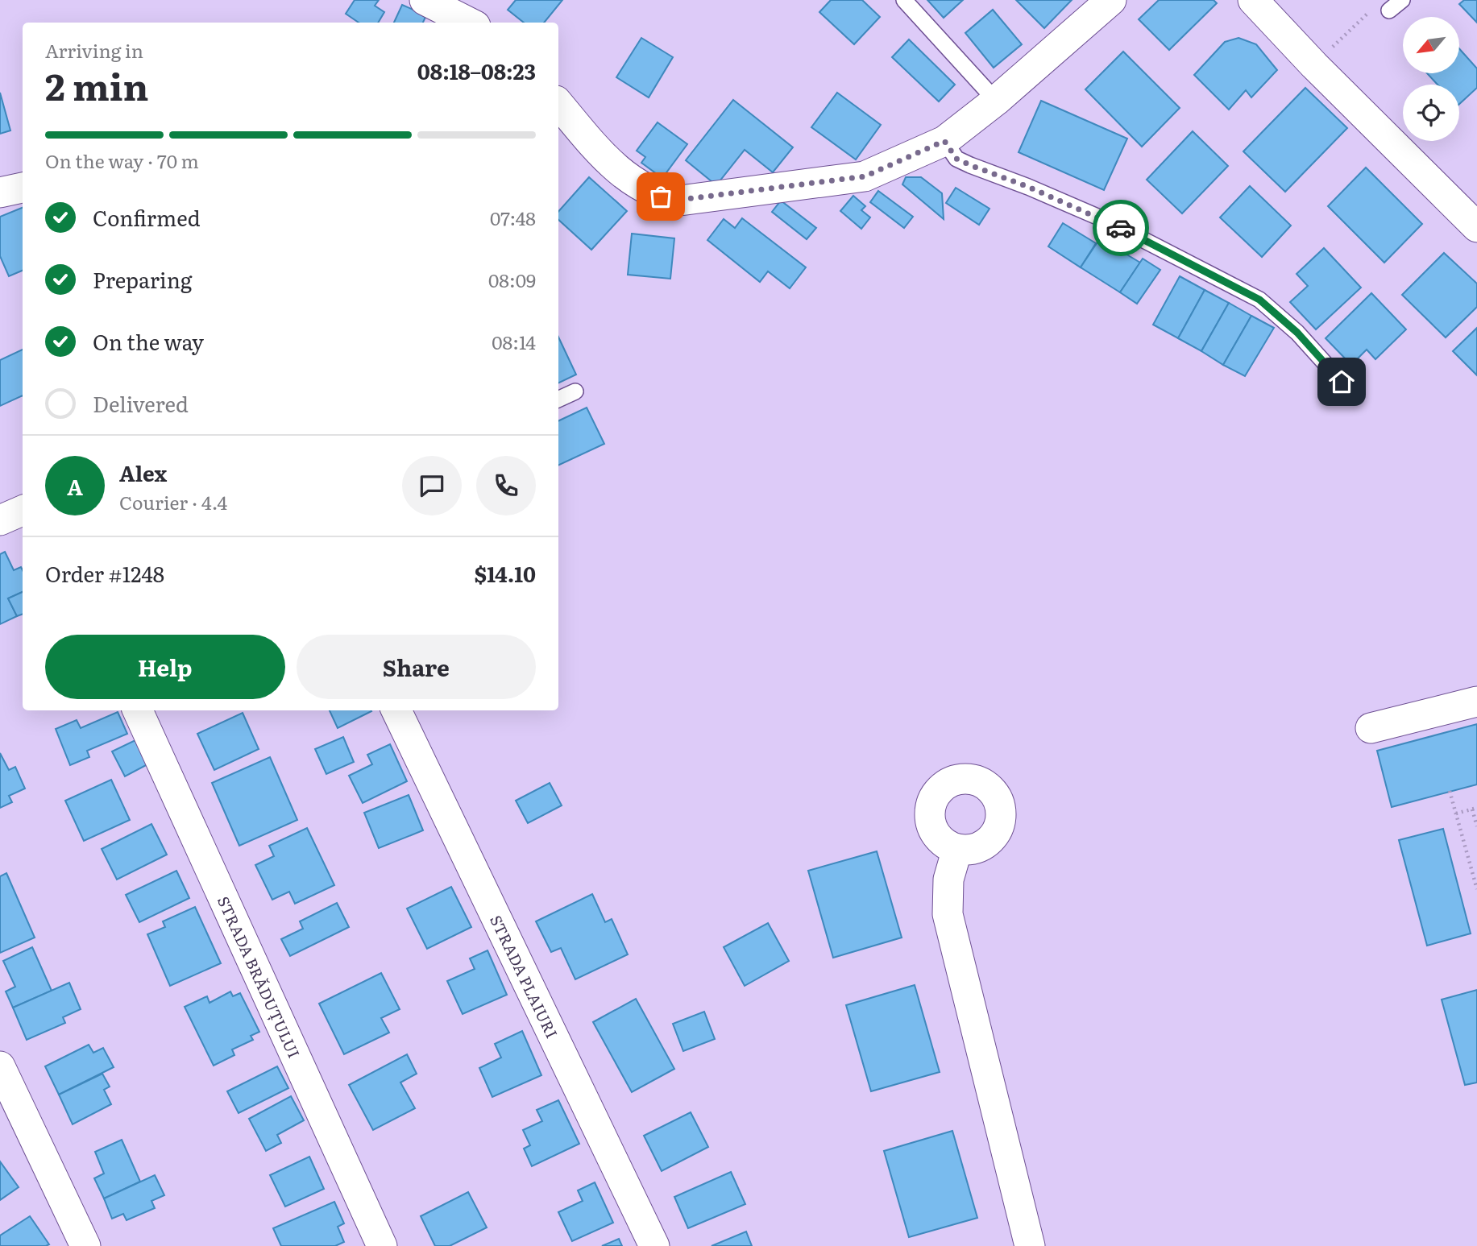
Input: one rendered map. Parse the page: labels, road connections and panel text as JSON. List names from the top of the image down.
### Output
{
  "streets": {
    "street": ["STRADA BRĂDUȚULUI", "STRADA PLAIURI"]
  },
  "north": "bottom left",
  "page": {
    "heading": ["2 min", "Arriving in", "08:18–08:23"],
    "panel": [
      "Alex",
      "Courier · 4.4",
      "Order #1248",
      "$14.10"
    ],
    "bar": "On the way · 70 m",
    "list": [
      ["Confirmed", "07:48"],
      ["Preparing", "08:09"],
      ["On the way", "08:14"],
      "Delivered"
    ],
    "round": "A",
    "buttons": ["Help", "Share"]
  }
}
